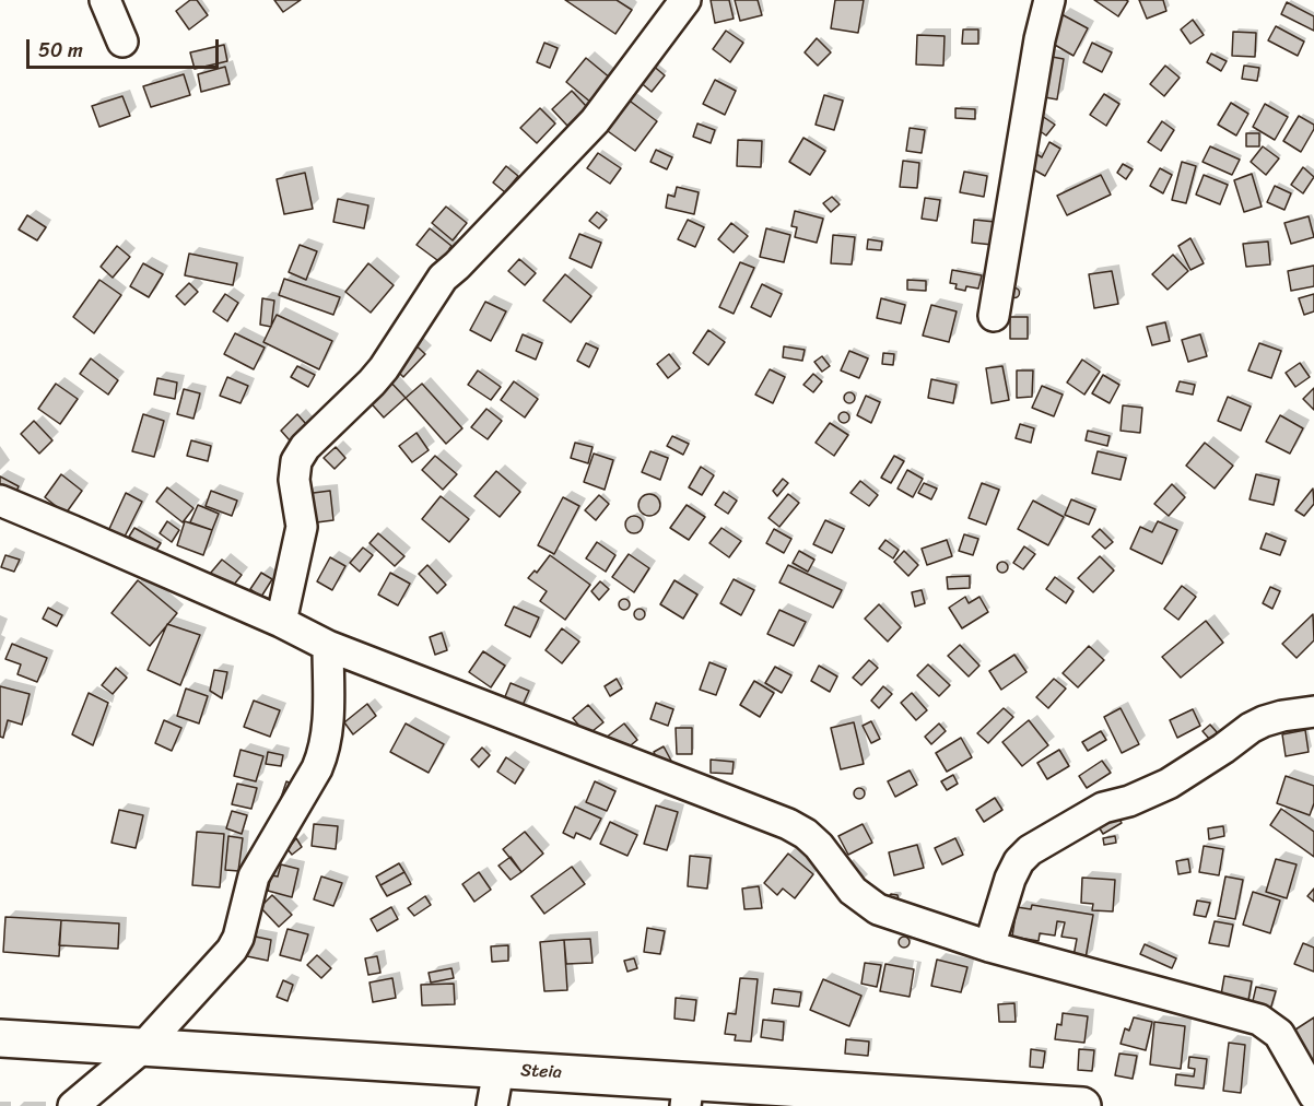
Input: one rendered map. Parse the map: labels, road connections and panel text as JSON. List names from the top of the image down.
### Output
{
  "streets": {
    "main road": ["Steia"]
  },
  "scale_bar": "50 m"
}
